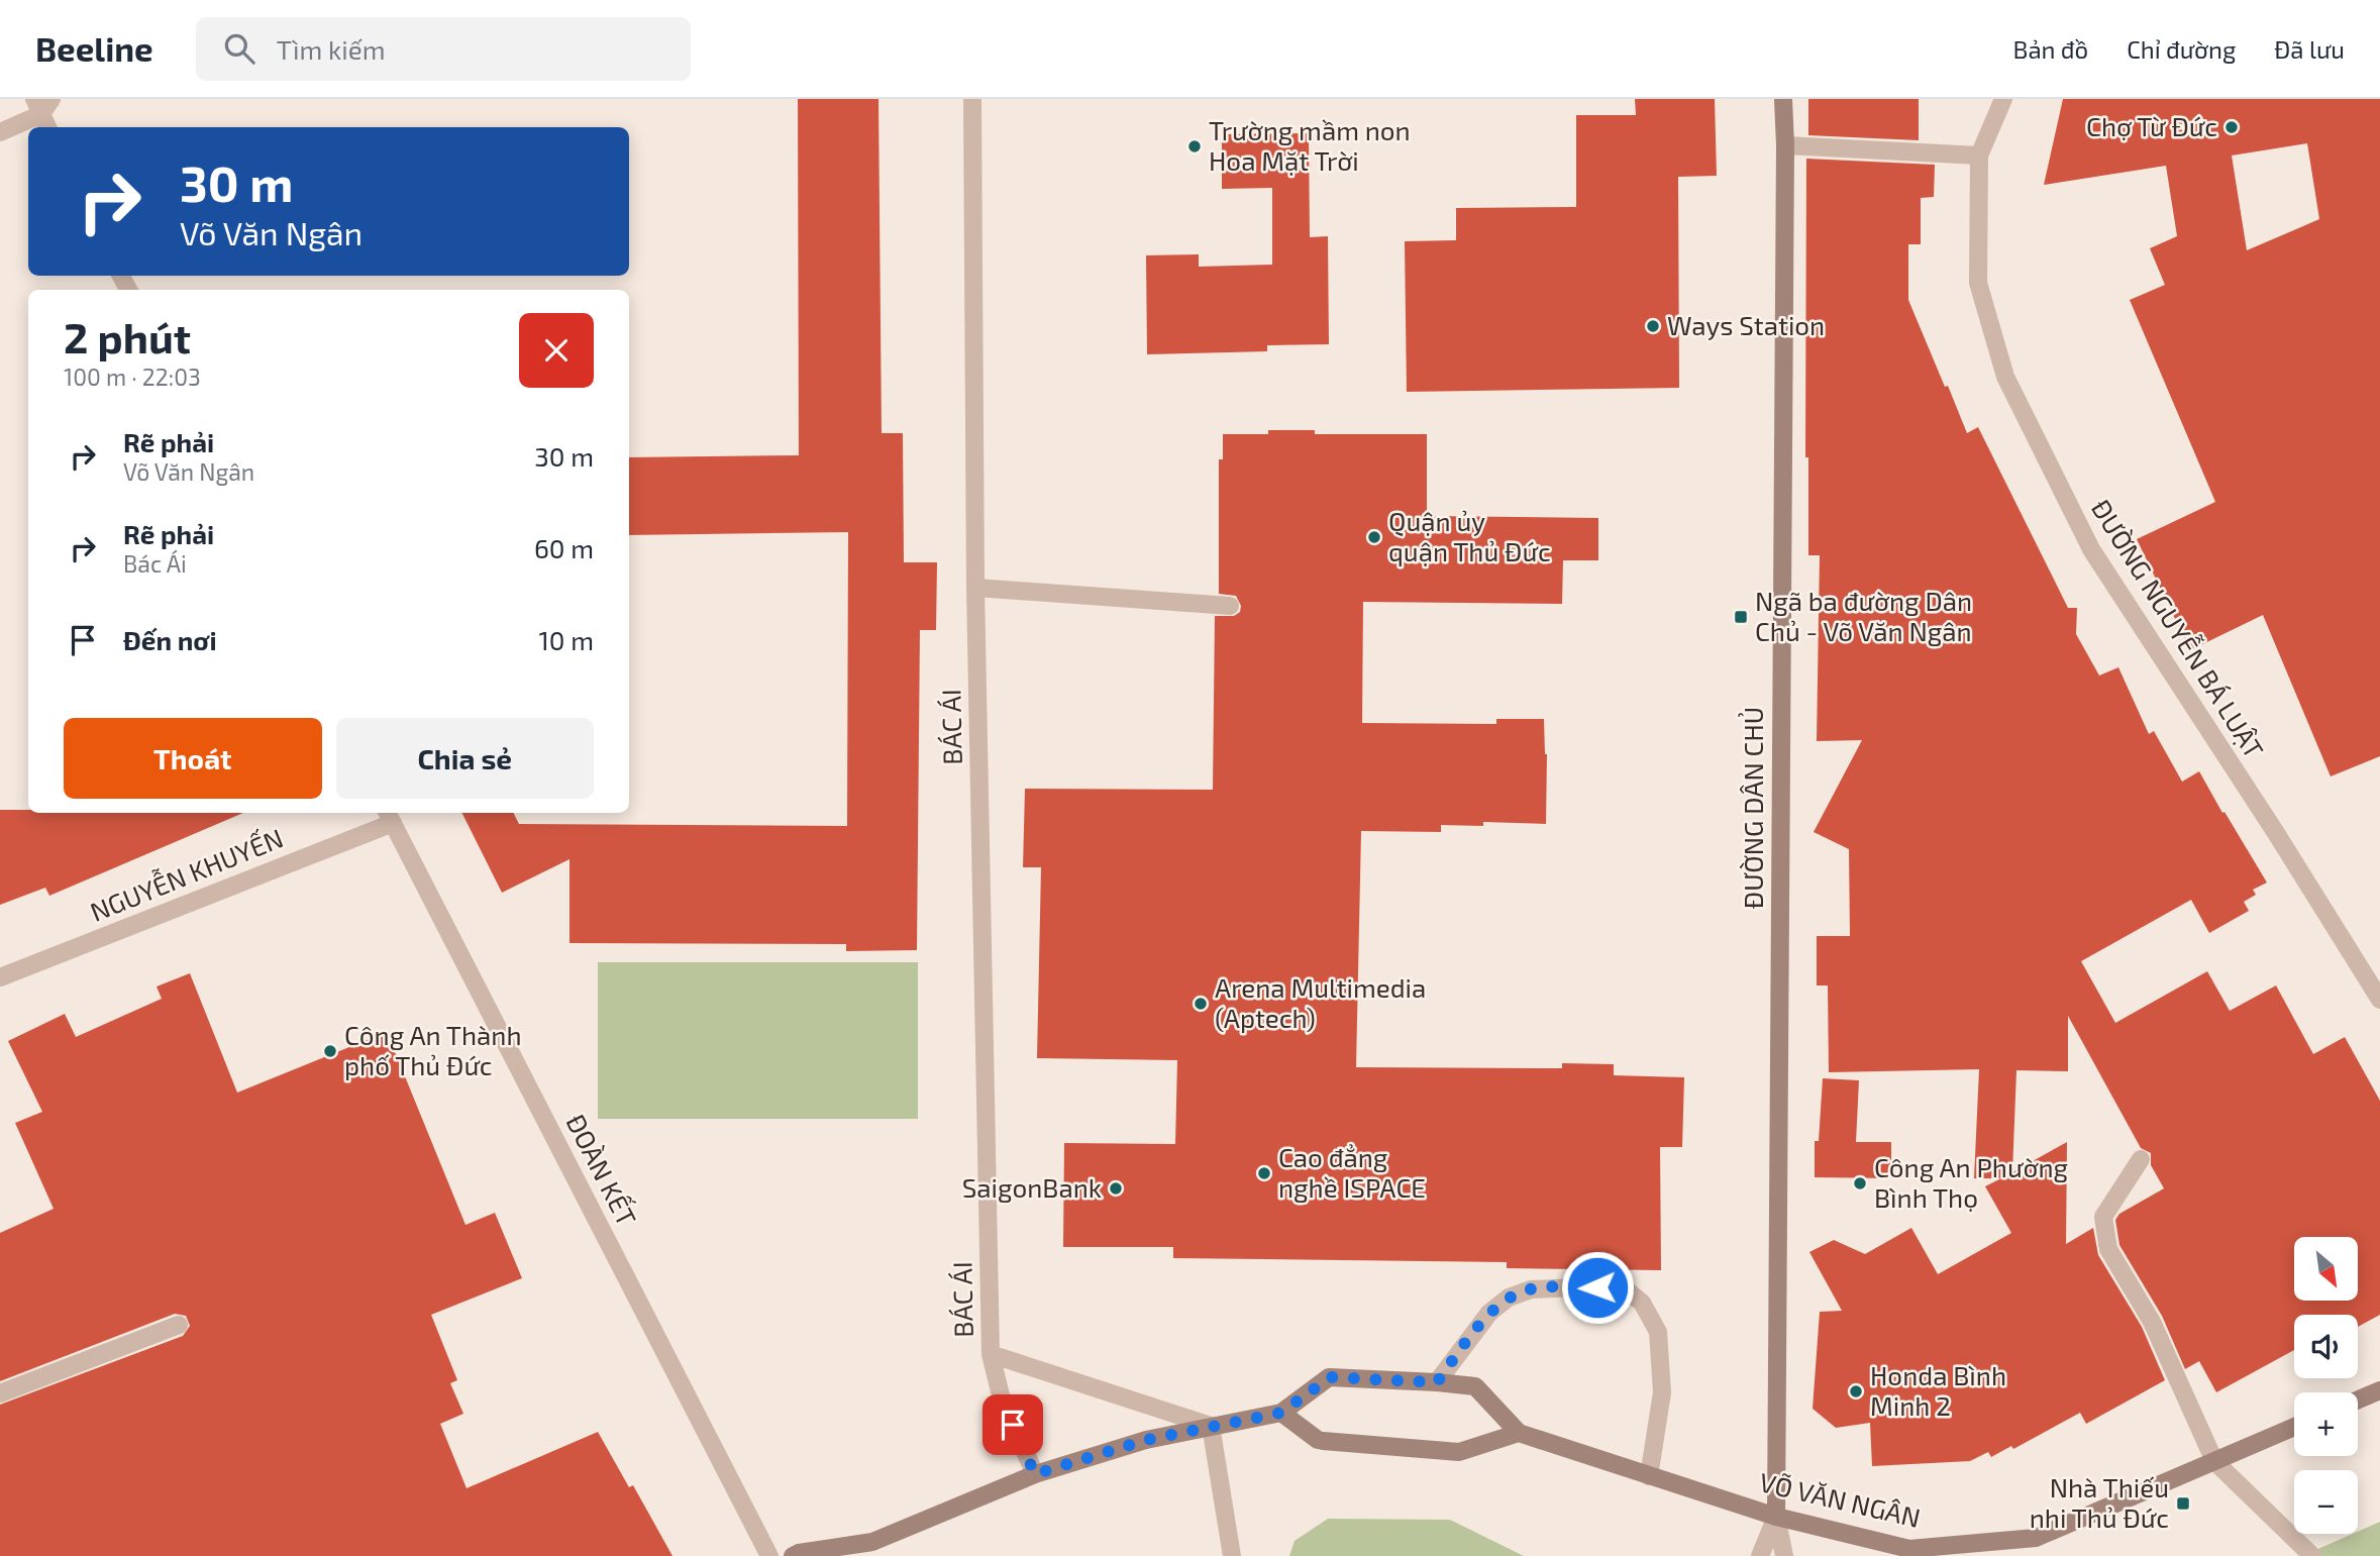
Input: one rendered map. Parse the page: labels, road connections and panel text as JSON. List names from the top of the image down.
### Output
{
  "streets": {
    "main road": ["ĐƯỜNG DÂN CHỦ", "VÕ VĂN NGÂN"],
    "street": [
      "ĐƯỜNG NGUYỄN BÁ LUẬT",
      "BÁC ÁI",
      "NGUYỄN KHUYẾN",
      "ĐOÀN KẾT"
    ]
  },
  "crossings": [
    ["BÁC ÁI", "VÕ VĂN NGÂN"],
    ["ĐƯỜNG DÂN CHỦ", "VÕ VĂN NGÂN"],
    ["NGUYỄN KHUYẾN", "ĐOÀN KẾT"]
  ],
  "places": {
    "other": [
      "Chợ Từ Đức",
      "Trường mầm non Hoa Mặt Trời",
      "Ways Station",
      "Quận ủy quận Thủ Đức",
      "Arena Multimedia (Aptech)",
      "Công An Thành phố Thủ Đức",
      "Cao đẳng nghề ISPACE",
      "Công An Phường Bình Thọ",
      "SaigonBank",
      "Honda Bình Minh 2"
    ],
    "transit": ["Ngã ba đường Dân Chủ - Võ Văn Ngân", "Nhà Thiếu nhi Thủ Đức"]
  },
  "north": "bottom right",
  "page": {
    "header": "Beeline",
    "search": "Tìm kiếm",
    "nav": ["Bản đồ", "Chỉ đường", "Đã lưu"],
    "turn": ["30 m", "Võ Văn Ngân"],
    "heading": ["2 phút", "100 m · 22:03"],
    "list": [
      {
        "name": "Rẽ phải",
        "note": "Võ Văn Ngân",
        "value": "30 m"
      },
      {
        "name": "Rẽ phải",
        "note": "Bác Ái",
        "value": "60 m"
      },
      {
        "name": "Đến nơi",
        "value": "10 m"
      }
    ],
    "buttons": ["Thoát", "Chia sẻ"],
    "map_buttons": ["+", "−"]
  }
}
